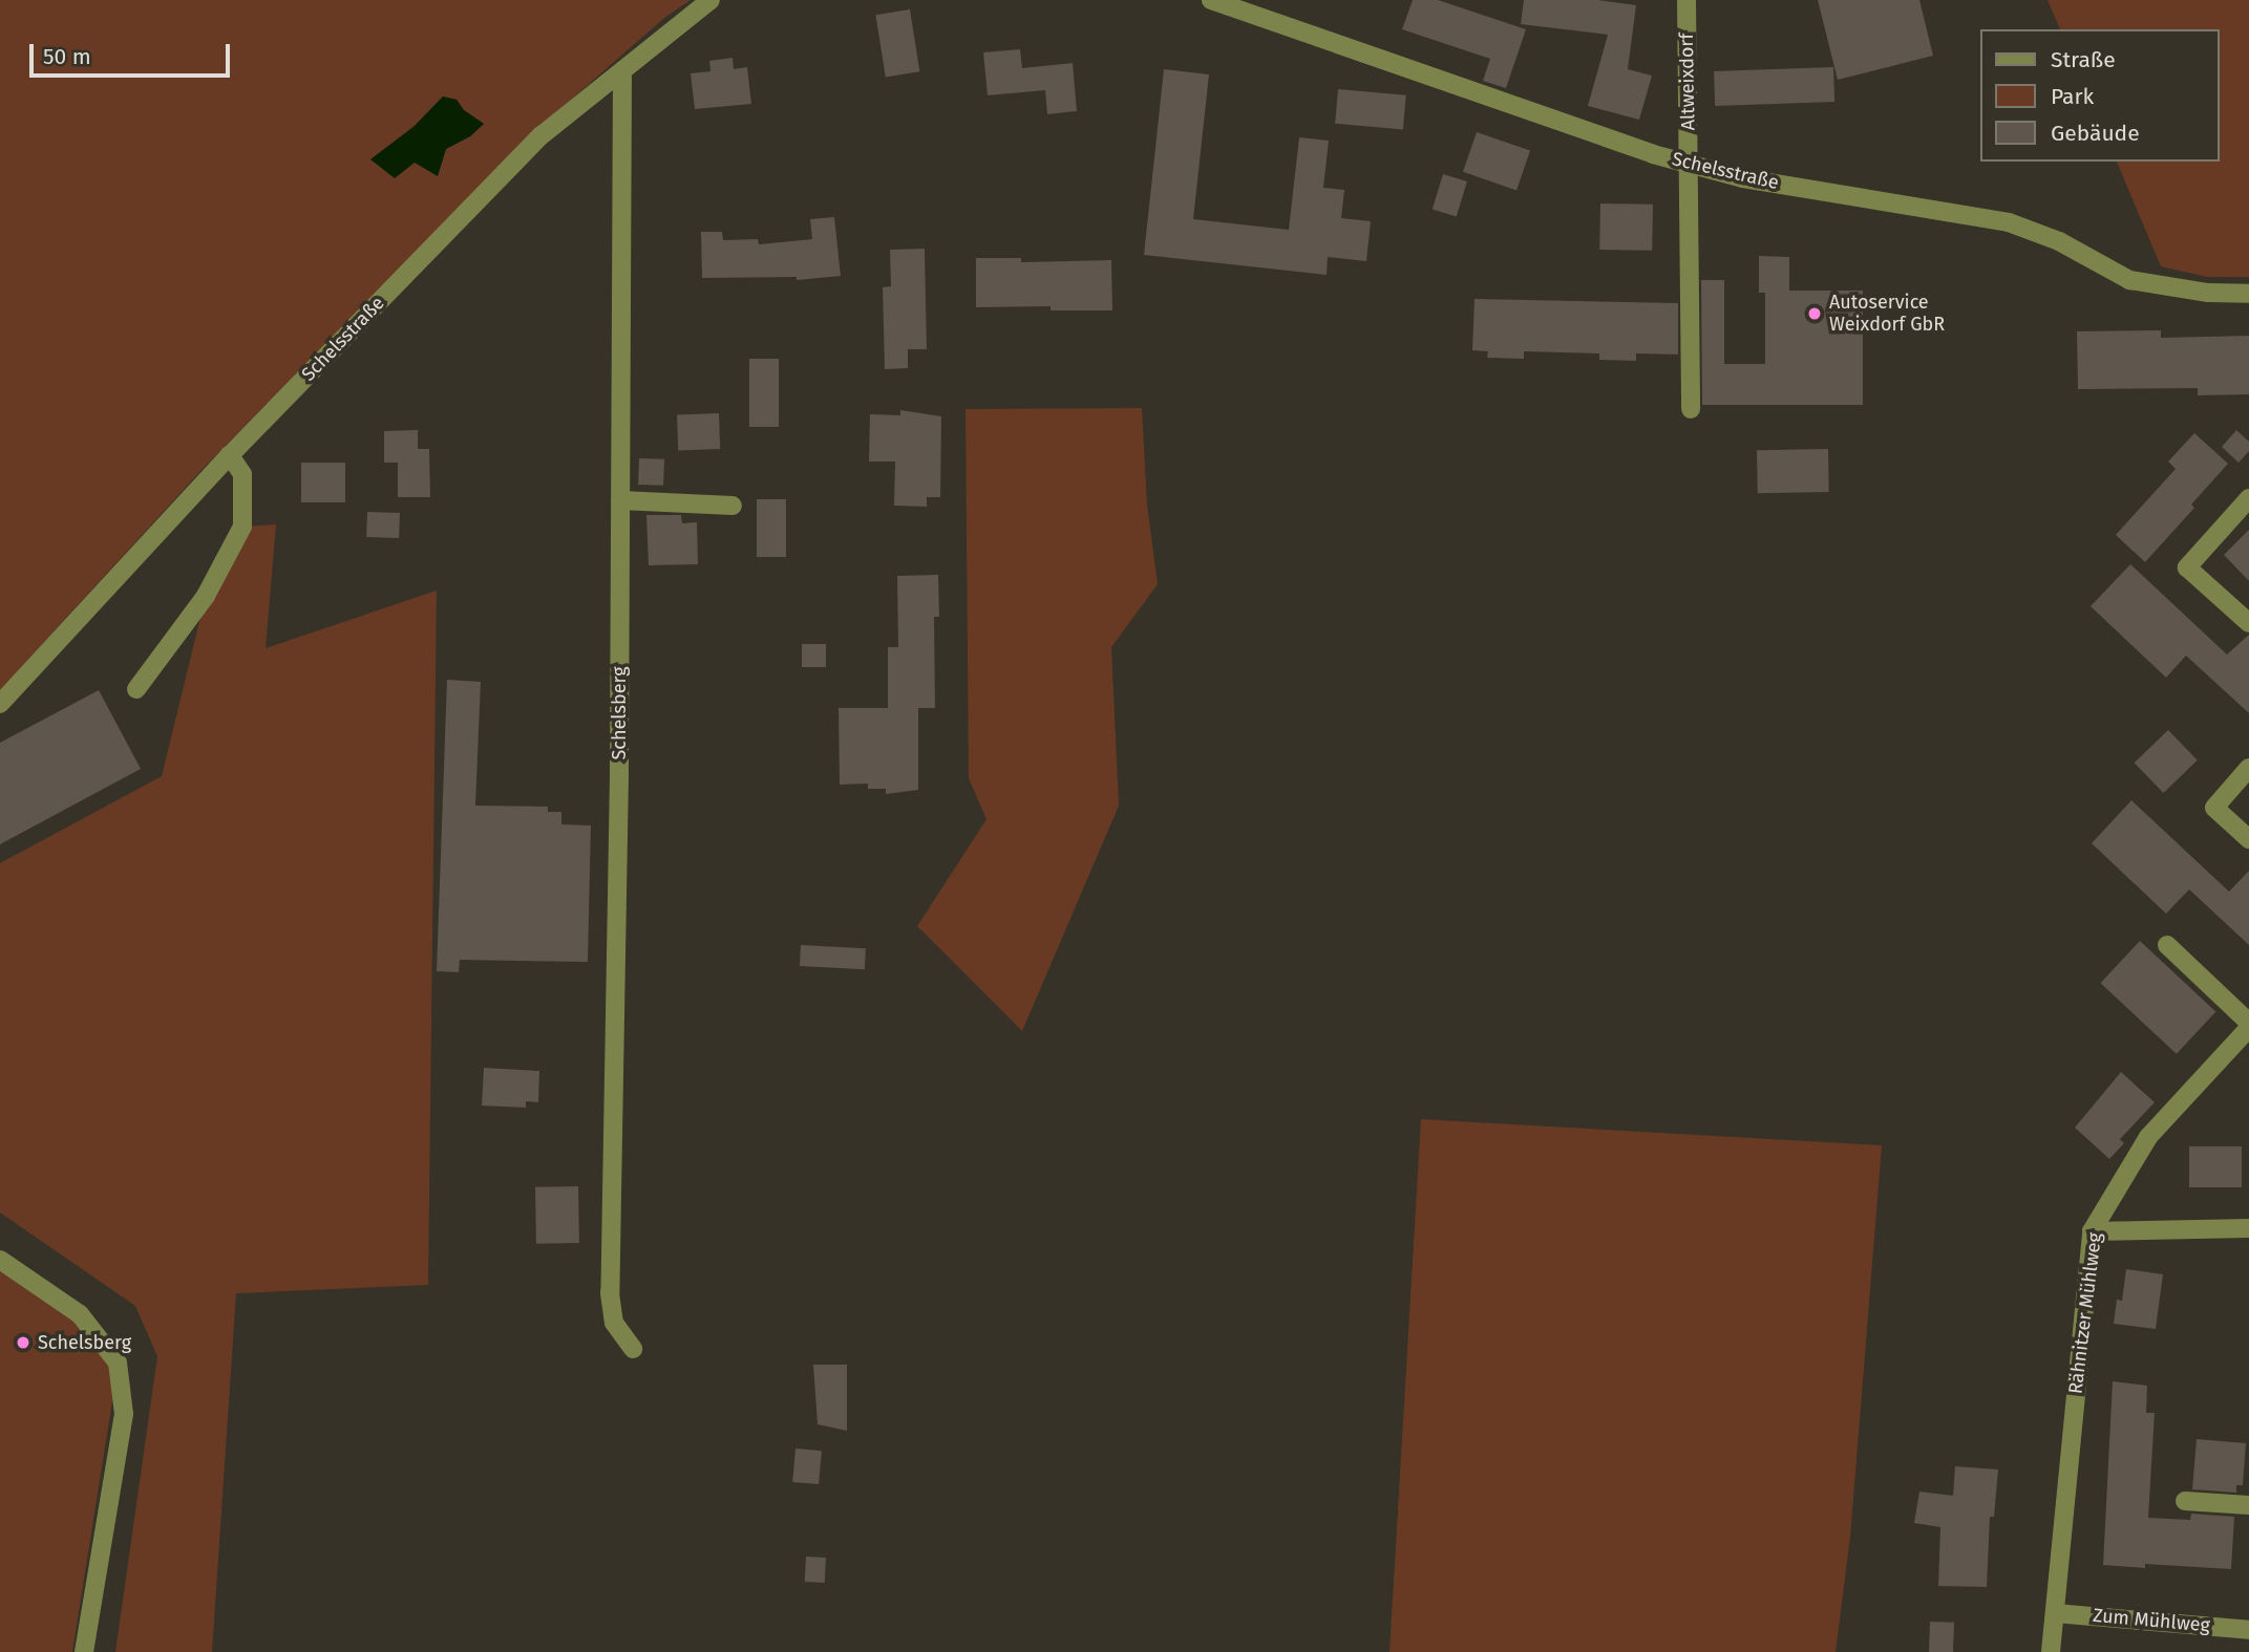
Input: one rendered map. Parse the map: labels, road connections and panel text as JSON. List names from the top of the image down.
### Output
{
  "streets": {
    "street": [
      "Altweixdorf",
      "Schelsstraße",
      "Schelsberg",
      "Rähnitzer Mühlweg",
      "Zum Mühlweg"
    ]
  },
  "crossings": [
    ["Altweixdorf", "Schelsstraße"],
    ["Schelsstraße", "Schelsberg"],
    ["Rähnitzer Mühlweg", "Zum Mühlweg"]
  ],
  "places": ["Autoservice Weixdorf GbR", "Schelsberg"],
  "legend": ["Straße", "Park", "Gebäude"],
  "scale_bar": "50 m"
}
